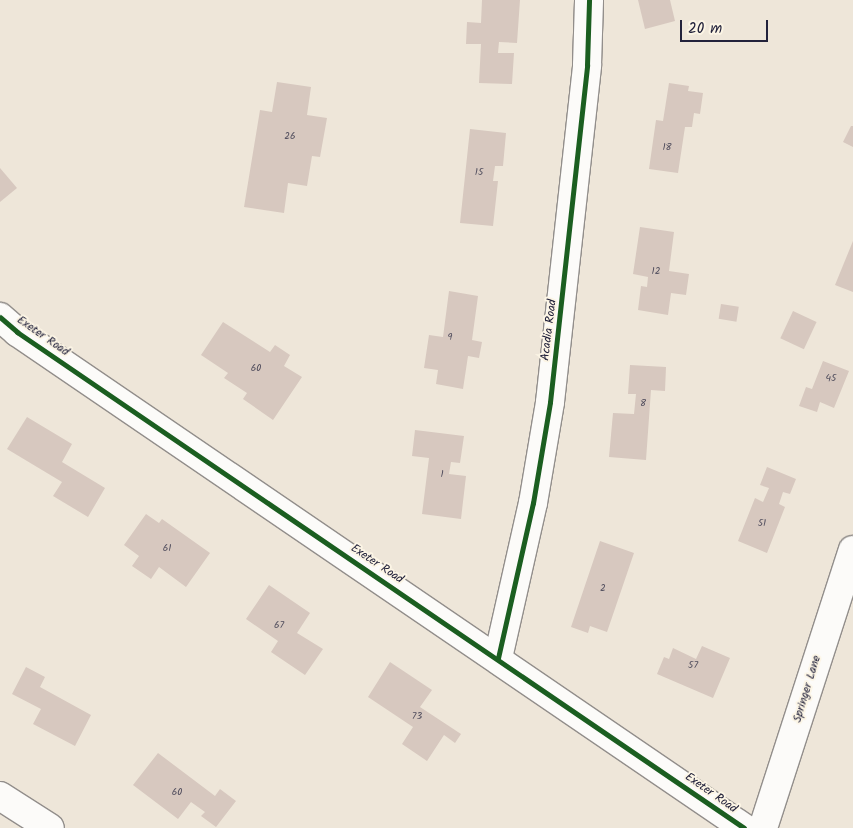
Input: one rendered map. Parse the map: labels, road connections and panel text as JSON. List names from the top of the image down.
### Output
{
  "streets": {
    "street": ["Acadia Road", "Exeter Road", "Springer Lane"]
  },
  "crossings": [
    ["Acadia Road", "Exeter Road"]
  ],
  "house_numbers": [
    "26",
    "18",
    "15",
    "12",
    "9",
    "60",
    "45",
    "8",
    "1",
    "51",
    "61",
    "2",
    "67",
    "57",
    "73",
    "60"
  ],
  "scale_bar": "20 m"
}
